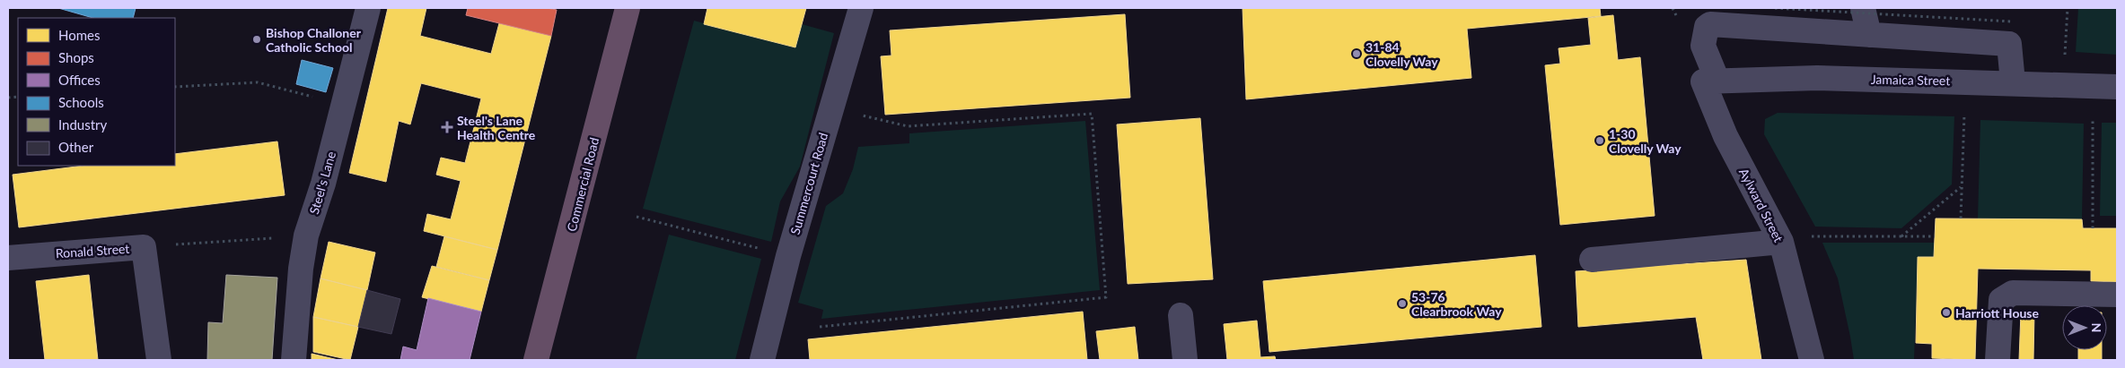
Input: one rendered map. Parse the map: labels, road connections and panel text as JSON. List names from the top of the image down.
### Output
{
  "streets": {
    "highway": ["Commercial Road"],
    "street": [
      "Jamaica Street",
      "Steel's Lane",
      "Summercourt Road",
      "Aylward Street",
      "Ronald Street"
    ]
  },
  "crossings": [
    ["Jamaica Street", "Aylward Street"]
  ],
  "places": {
    "other": [
      "Bishop Challoner Catholic School",
      "31-84 Clovelly Way",
      "1-30 Clovelly Way",
      "53-76 Clearbrook Way",
      "Harriott House"
    ],
    "health": ["Steel's Lane Health Centre"]
  },
  "legend": [
    "Homes",
    "Shops",
    "Offices",
    "Schools",
    "Industry",
    "Other"
  ],
  "north": "right"
}
